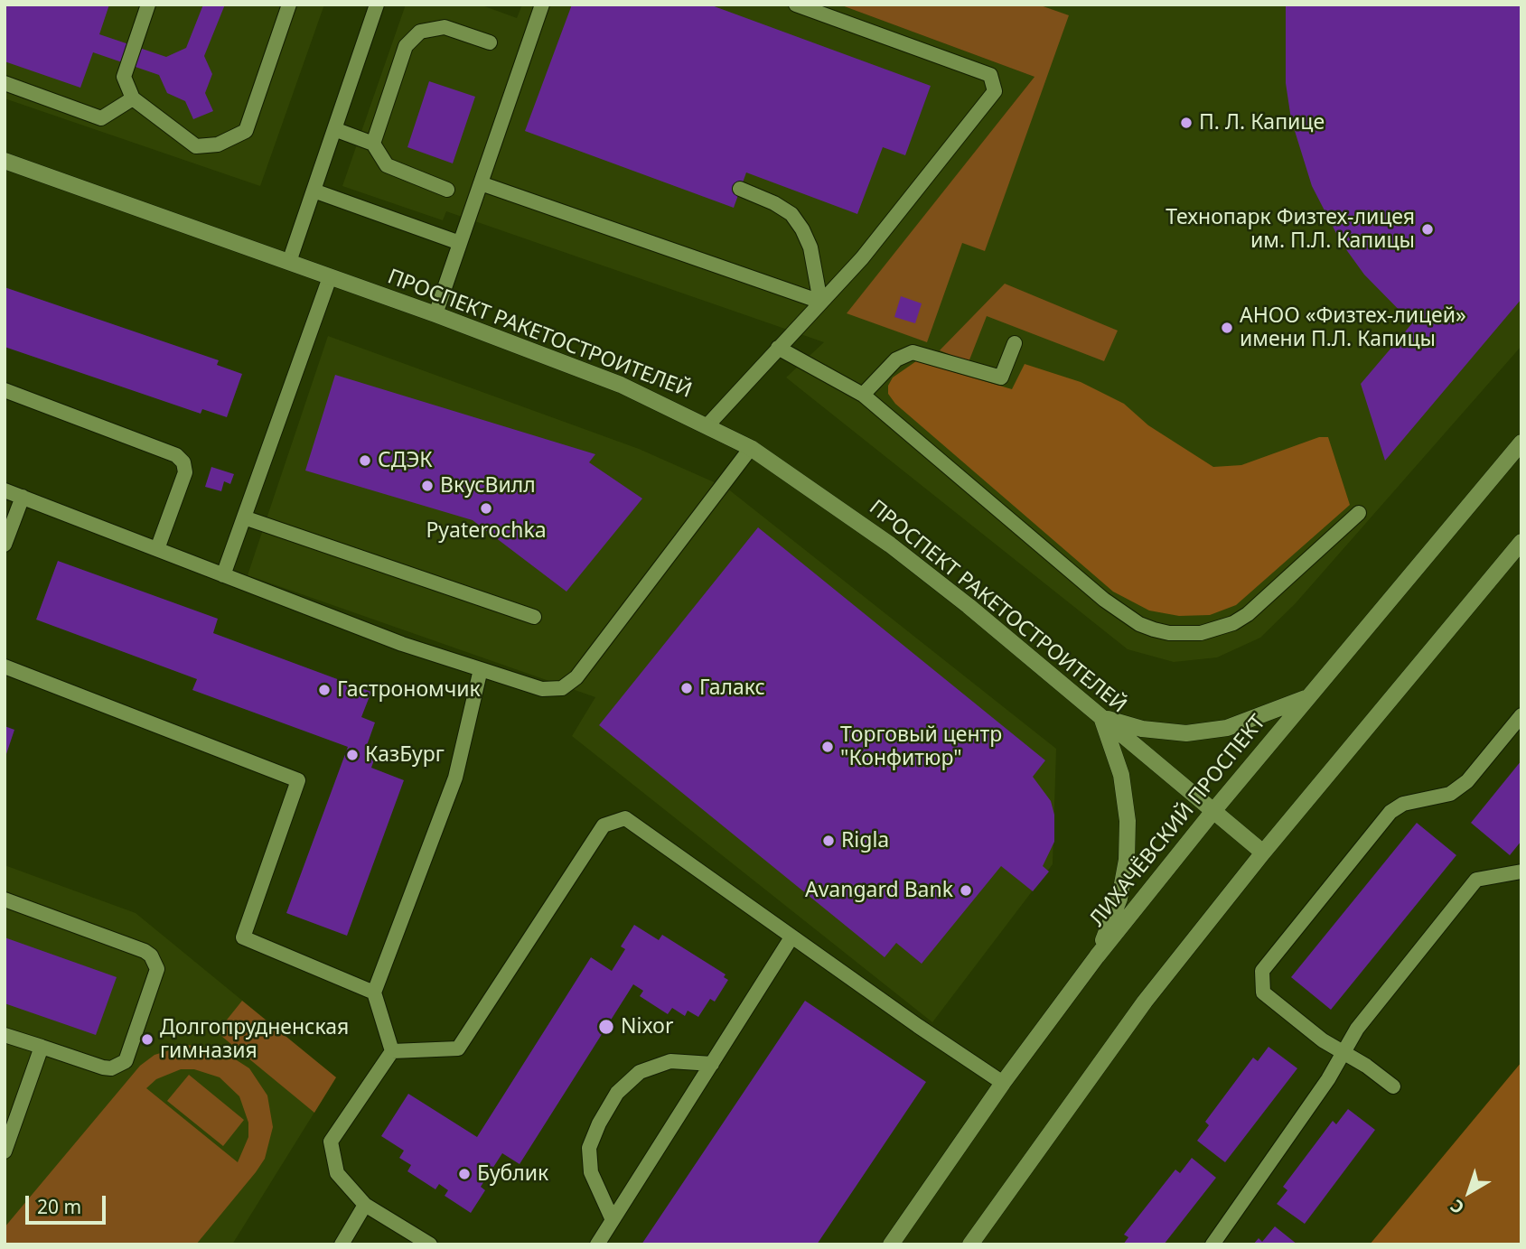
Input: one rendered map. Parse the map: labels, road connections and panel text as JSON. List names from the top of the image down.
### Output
{
  "streets": {
    "main road": ["ПРОСПЕКТ РАКЕТОСТРОИТЕЛЕЙ", "ЛИХАЧЁВСКИЙ ПРОСПЕКТ"]
  },
  "crossings": [
    ["ПРОСПЕКТ РАКЕТОСТРОИТЕЛЕЙ", "ЛИХАЧЁВСКИЙ ПРОСПЕКТ"]
  ],
  "places": [
    "П. Л. Капице",
    "Технопарк Физтех-лицея им. П.Л. Капицы",
    "АНОО «Физтех-лицей» имени П.Л. Капицы",
    "СДЭК",
    "ВкусВилл",
    "Pyaterochka",
    "Галакс",
    "Гастрономчик",
    "Торговый центр \"Конфитюр\"",
    "КазБург",
    "Rigla",
    "Avangard Bank",
    "Nixor",
    "Долгопрудненская гимназия",
    "Бублик"
  ],
  "scale_bar": "20 m",
  "north": "bottom left"
}
